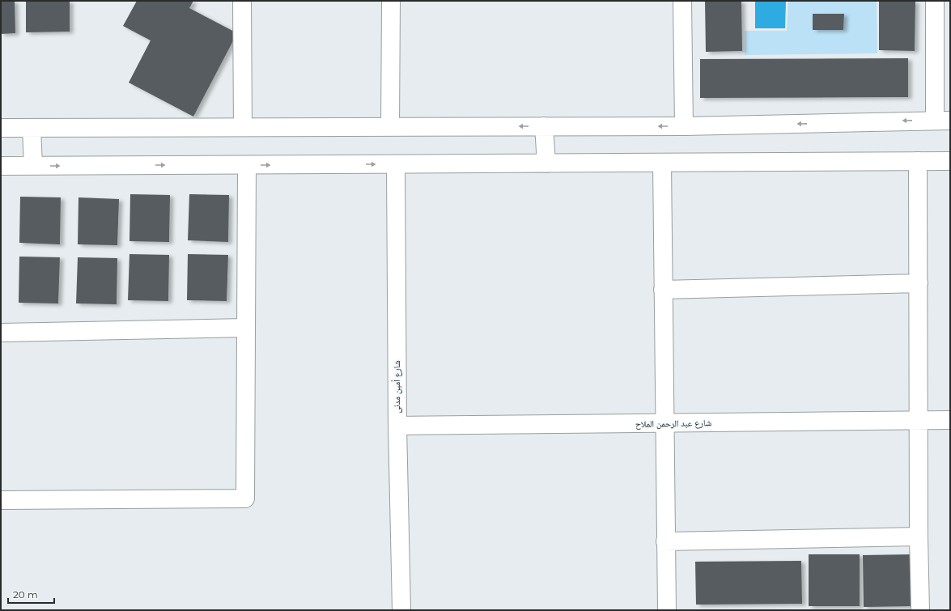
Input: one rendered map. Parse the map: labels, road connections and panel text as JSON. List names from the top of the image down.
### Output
{
  "streets": {
    "street": ["شارع أمين مدنى", "شارع عبد الرحمن الملاح"]
  },
  "crossings": [
    ["شارع أمين مدنى", "شارع عبد الرحمن الملاح"]
  ],
  "scale_bar": "20 m"
}
